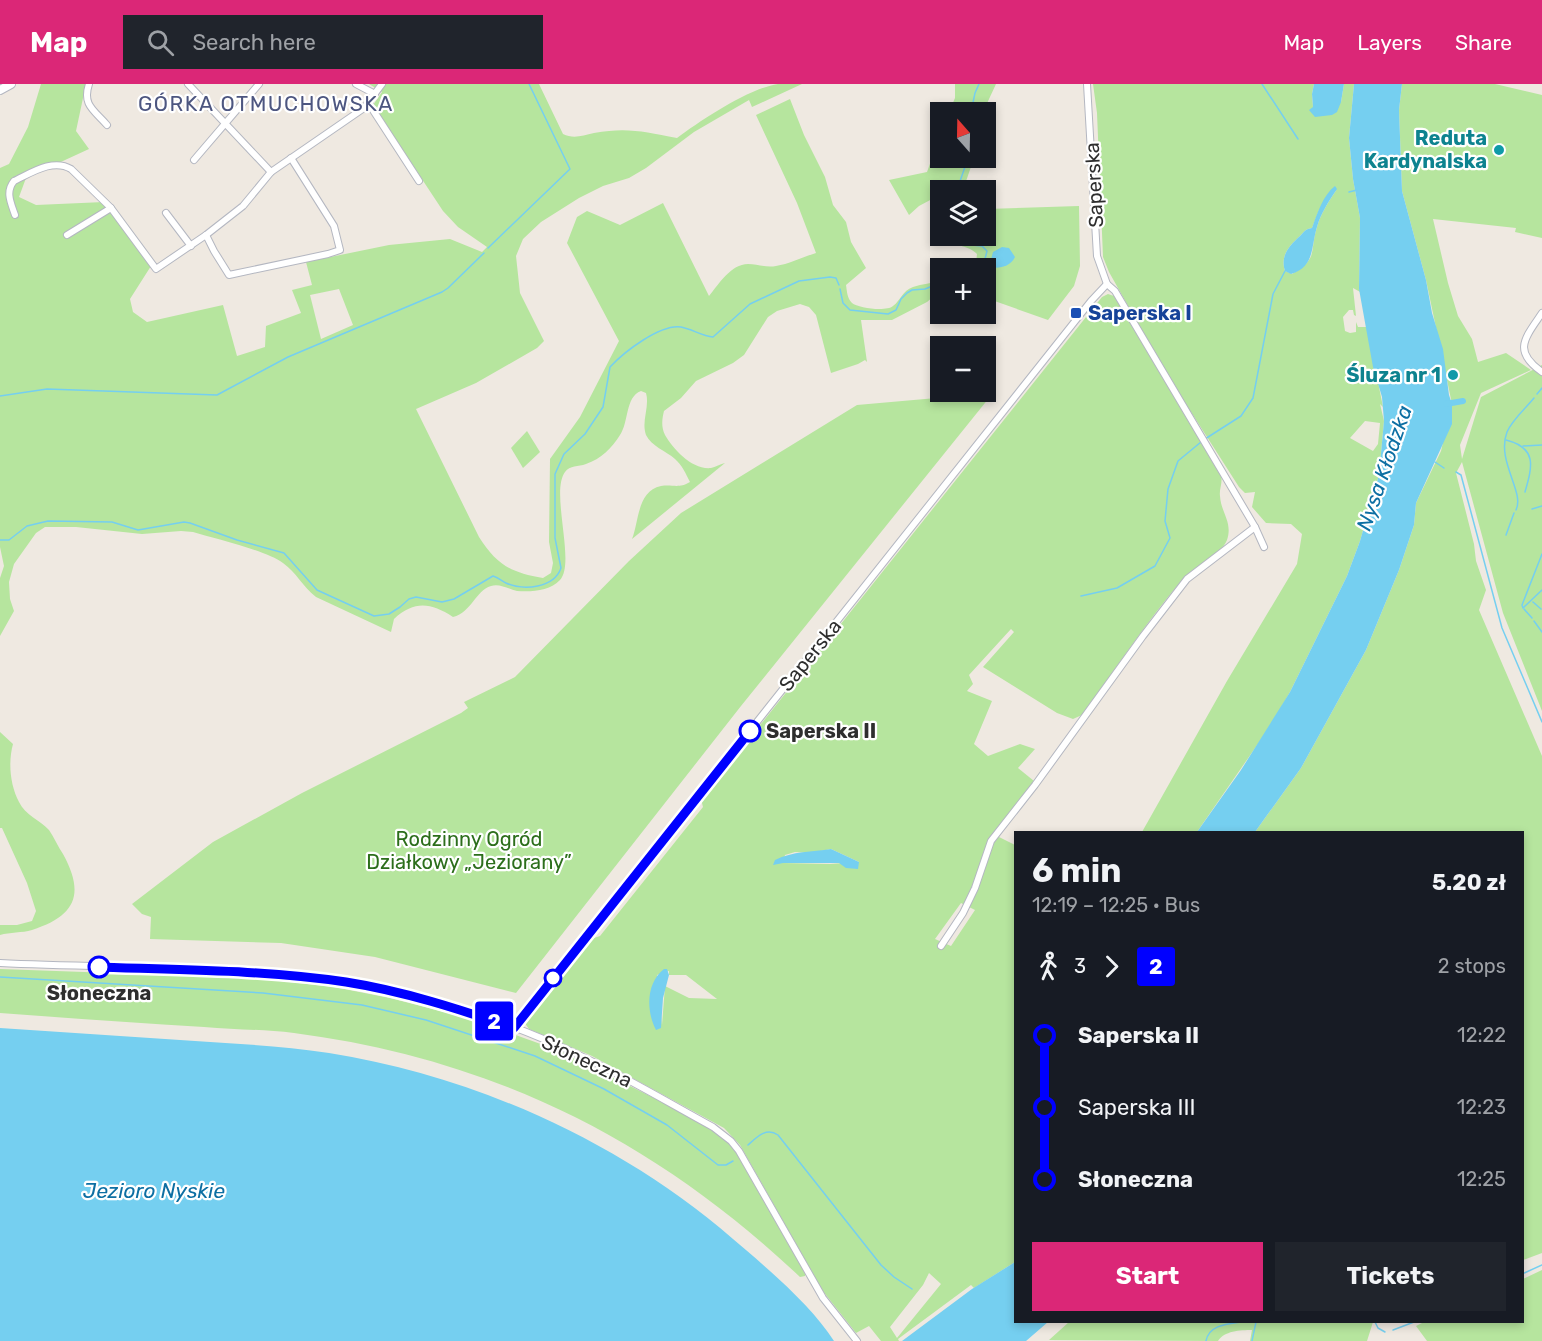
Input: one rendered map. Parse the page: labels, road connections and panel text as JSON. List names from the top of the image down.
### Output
{
  "streets": {
    "street": ["Saperska", "Słoneczna"]
  },
  "crossings": [
    ["Saperska", "Słoneczna"]
  ],
  "districts": ["GÓRKA OTMUCHOWSKA"],
  "water": ["Nysa Kłodzka", "Jezioro Nyskie"],
  "parks": ["Rodzinny Ogród Działkowy „Jeziorany”"],
  "places": {
    "other": [
      "Reduta Kardynalska",
      "Śluza nr 1",
      "Saperska II",
      "Słoneczna"
    ],
    "transit": ["Saperska I"]
  },
  "lines": ["bus line 2"],
  "north": "top",
  "page": {
    "header": "Map",
    "search": "Search here",
    "nav": ["Map", "Layers", "Share"],
    "on_map": "2",
    "map_buttons": ["+", "−"],
    "heading": ["6 min", "12:19 – 12:25 · Bus", "5.20 zł"],
    "legs": ["3", "2", "2 stops"],
    "list": [
      {
        "name": "Saperska II",
        "value": "12:22"
      },
      {
        "name": "Saperska III",
        "value": "12:23"
      },
      {
        "name": "Słoneczna",
        "value": "12:25"
      }
    ],
    "buttons": ["Start", "Tickets"]
  }
}
